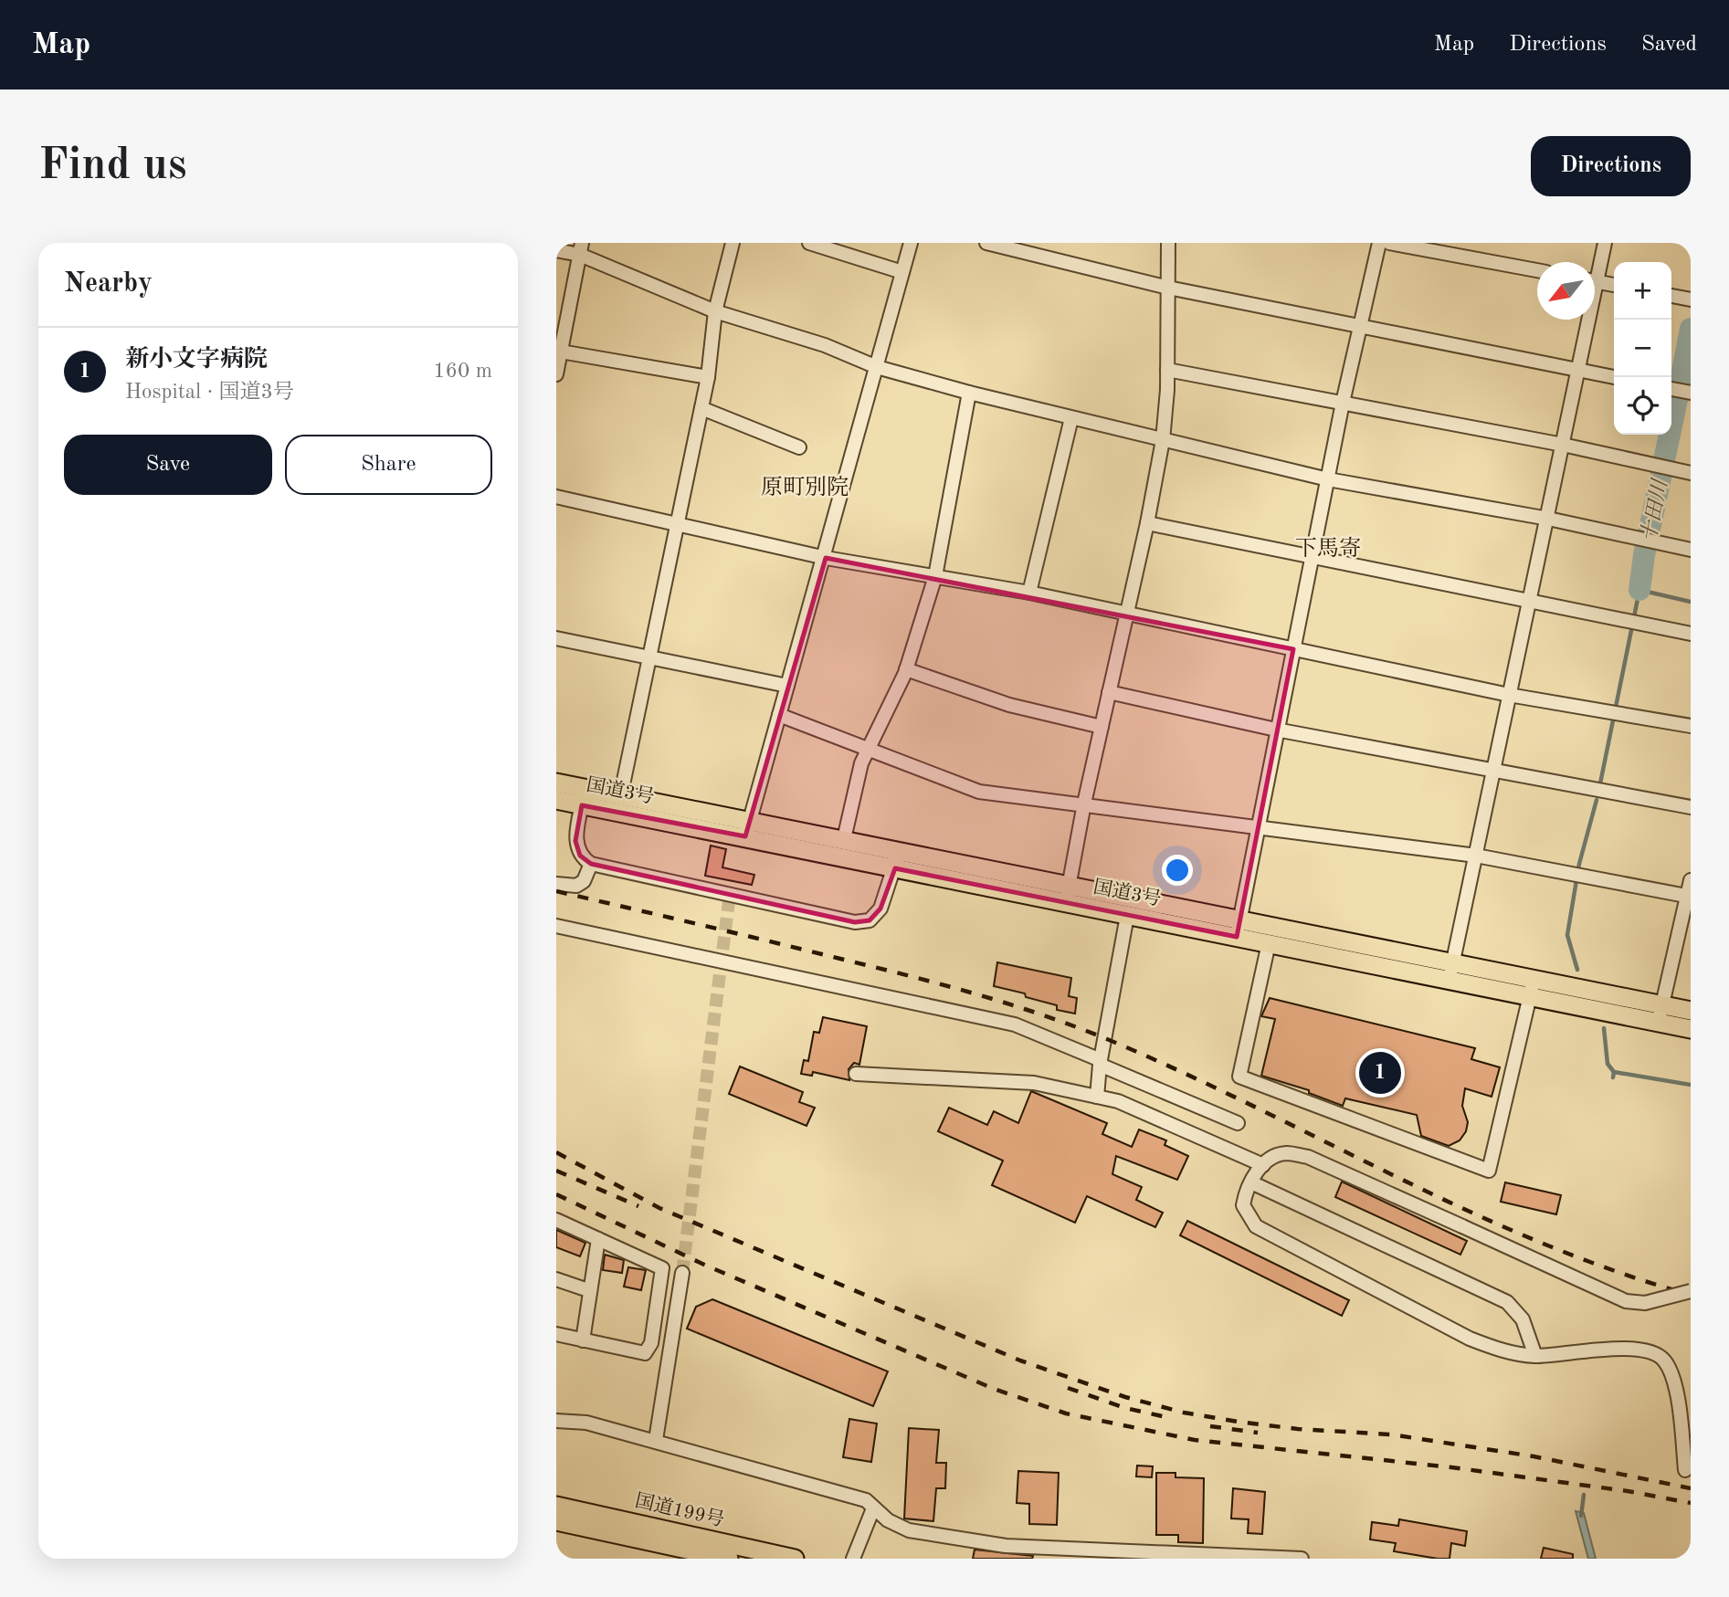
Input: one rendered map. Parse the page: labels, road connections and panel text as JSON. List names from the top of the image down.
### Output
{
  "streets": {
    "highway": ["国道3号", "国道199号"]
  },
  "districts": ["原町別院", "下馬寄"],
  "water": ["十田川"],
  "north": "bottom left",
  "page": {
    "header": "Map",
    "nav": ["Map", "Directions", "Saved"],
    "buttons": [
      "Directions",
      ["Save", "Share"]
    ],
    "title": "Find us",
    "heading": "Nearby",
    "map_buttons": ["+", "−"],
    "list": [
      {
        "mark": "1",
        "name": "新小文字病院",
        "note": "Hospital · 国道3号",
        "value": "160 m"
      }
    ],
    "pins": "1"
  }
}
